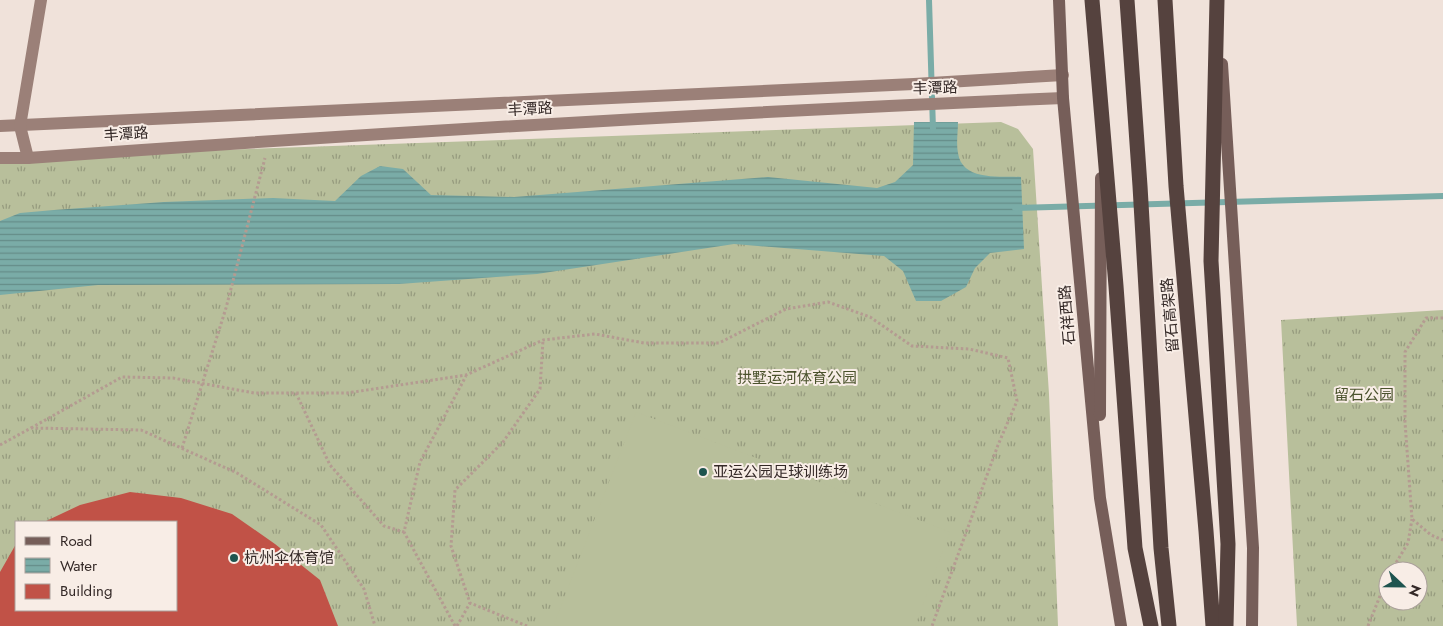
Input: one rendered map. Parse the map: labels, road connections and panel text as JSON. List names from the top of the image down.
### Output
{
  "streets": {
    "highway": ["留石高架路"],
    "main road": ["丰潭路", "石祥西路"]
  },
  "crossings": [
    ["丰潭路", "石祥西路"]
  ],
  "parks": ["拱墅运河体育公园", "留石公园"],
  "places": ["亚运公园足球训练场", "杭州伞体育馆"],
  "legend": ["Road", "Water", "Building"],
  "north": "right"
}
